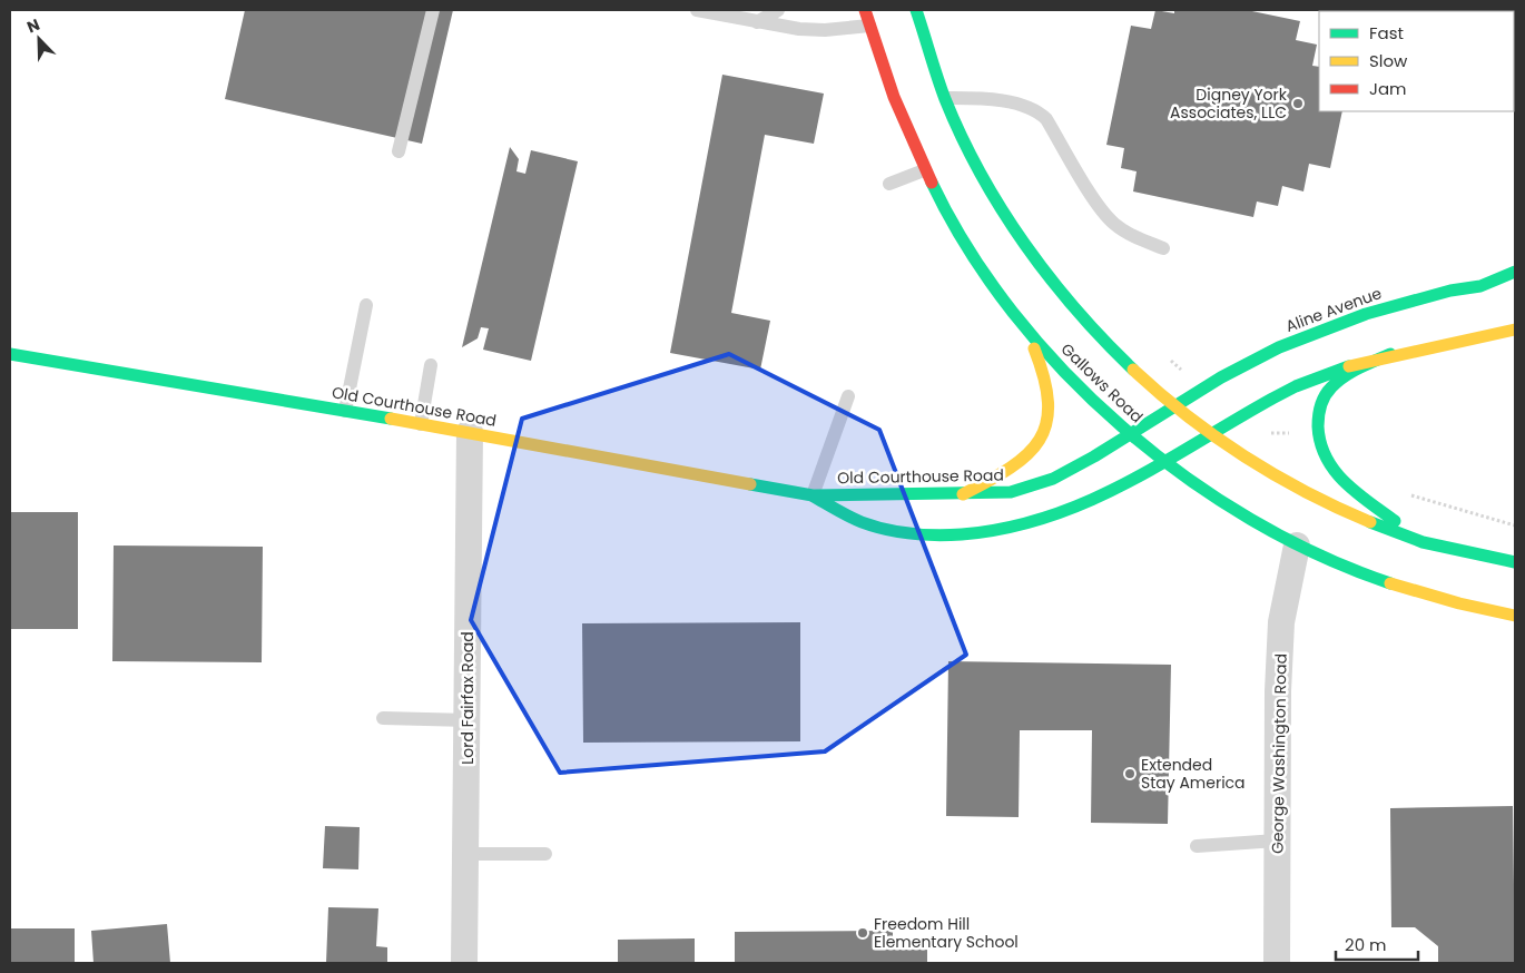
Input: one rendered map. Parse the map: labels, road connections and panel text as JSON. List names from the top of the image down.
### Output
{
  "streets": {
    "main road": ["Aline Avenue", "Gallows Road", "Old Courthouse Road"],
    "street": ["Lord Fairfax Road", "George Washington Road"]
  },
  "crossings": [
    ["Aline Avenue", "Gallows Road"],
    ["Aline Avenue", "Old Courthouse Road"],
    ["Gallows Road", "Old Courthouse Road"],
    ["Gallows Road", "George Washington Road"],
    ["Old Courthouse Road", "Lord Fairfax Road"]
  ],
  "places": ["Digney York Associates, LLC", "Extended Stay America", "Freedom Hill Elementary School"],
  "legend": ["Fast", "Slow", "Jam"],
  "scale_bar": "20 m",
  "north": "top left"
}
